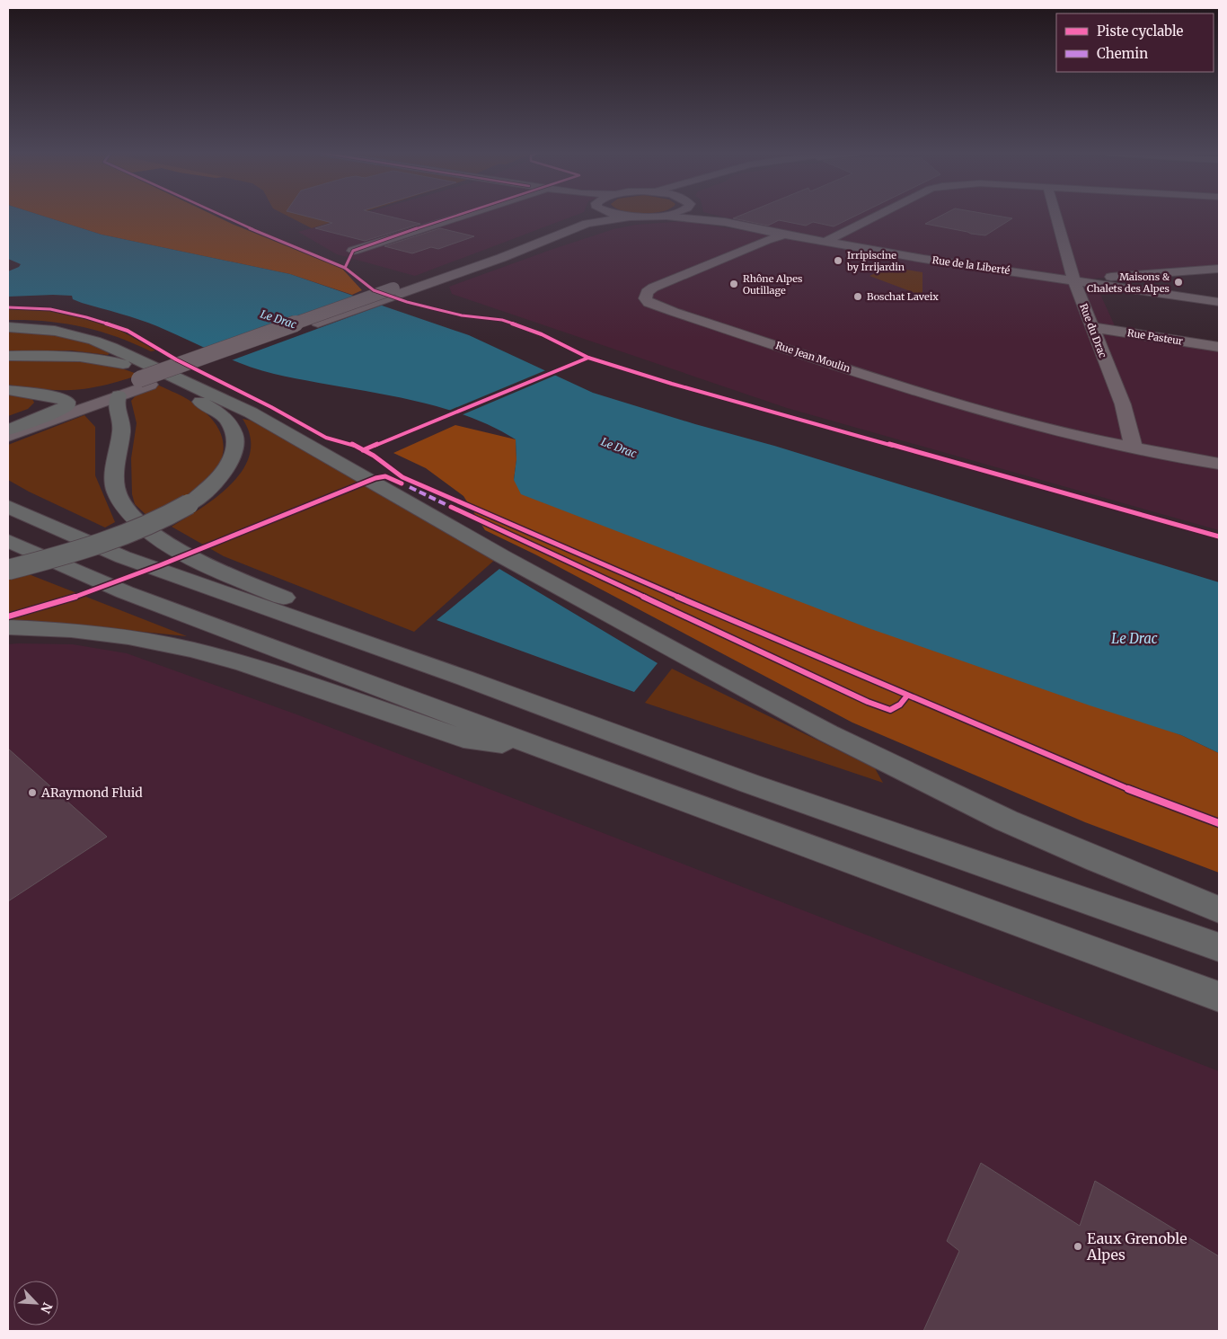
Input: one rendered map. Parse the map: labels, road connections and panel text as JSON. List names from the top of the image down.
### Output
{
  "streets": {
    "street": [
      "Rue de la Liberté",
      "Rue du Drac",
      "Rue Pasteur",
      "Rue Jean Moulin"
    ]
  },
  "crossings": [
    ["Rue de la Liberté", "Rue du Drac"],
    ["Rue de la Liberté", "Rue Jean Moulin"],
    ["Rue du Drac", "Rue Pasteur"],
    ["Rue du Drac", "Rue Jean Moulin"]
  ],
  "water": ["Le Drac"],
  "places": [
    "Irripiscine by Irrijardin",
    "Maisons & Chalets des Alpes",
    "Rhône Alpes Outillage",
    "Boschat Laveix",
    "ARaymond Fluid",
    "Eaux Grenoble Alpes"
  ],
  "legend": ["Piste cyclable", "Chemin"],
  "north": "bottom right"
}
